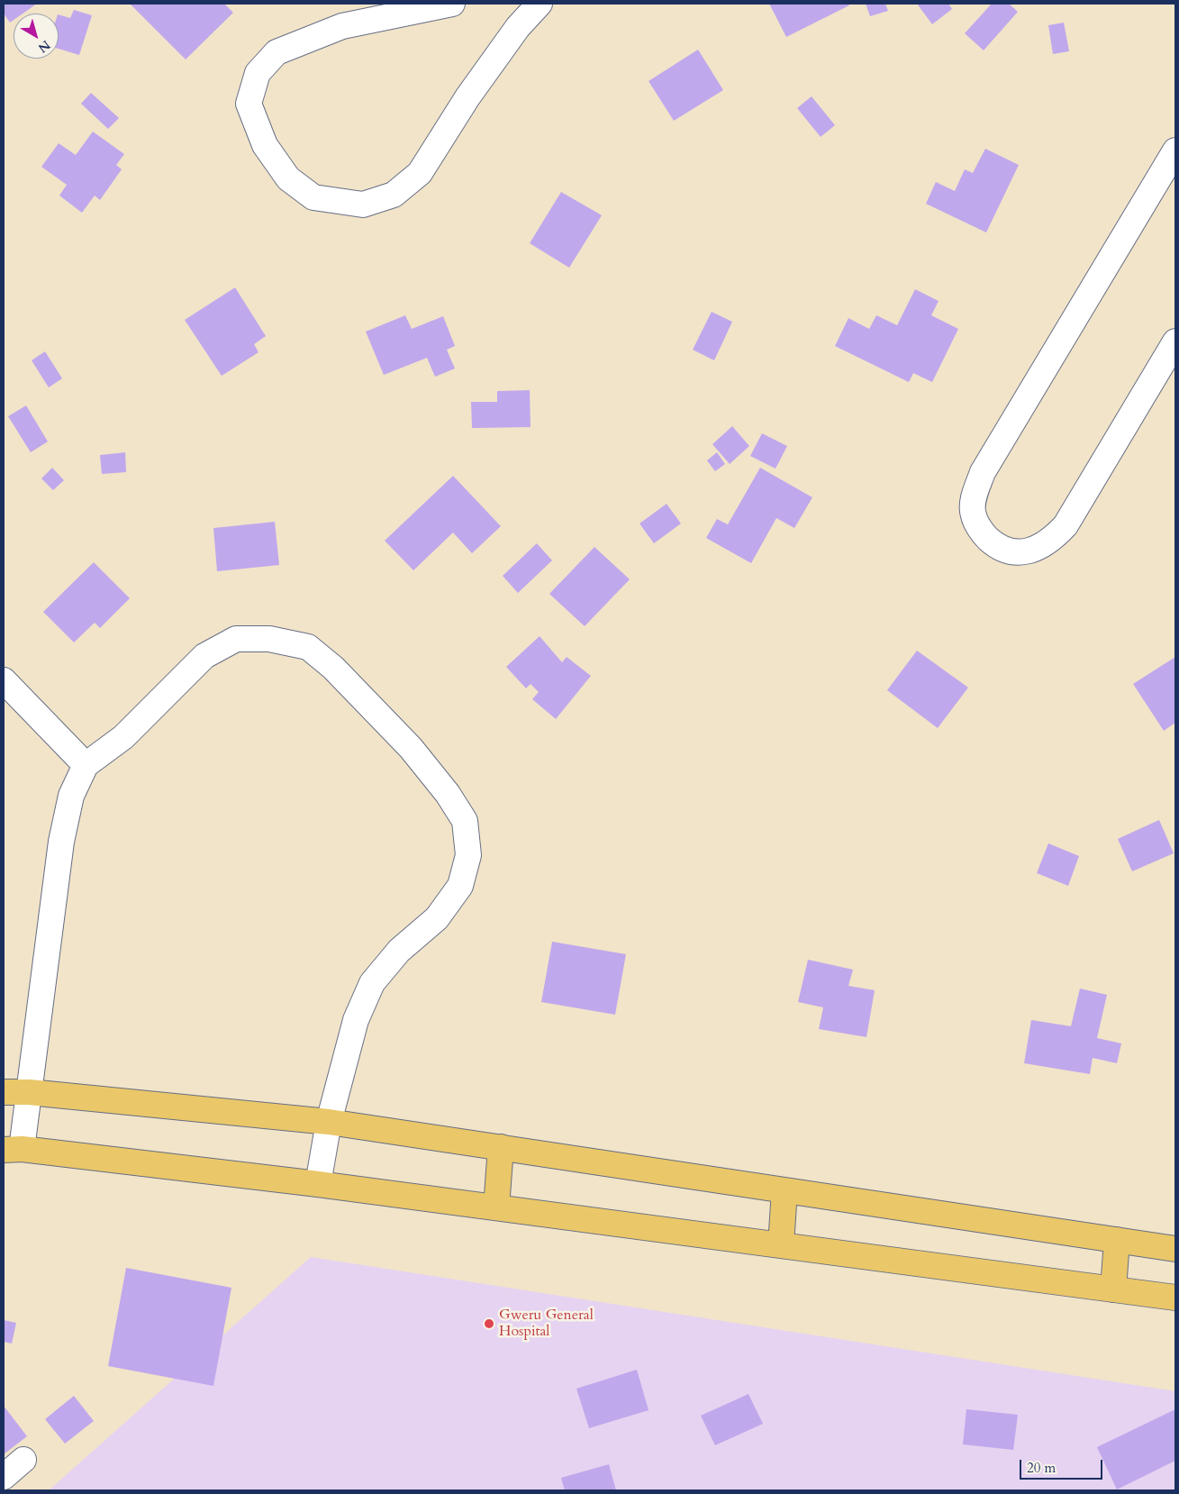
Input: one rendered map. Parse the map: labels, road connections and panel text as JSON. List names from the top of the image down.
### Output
{
  "places": ["Gweru General Hospital"],
  "scale_bar": "20 m",
  "north": "bottom right"
}
